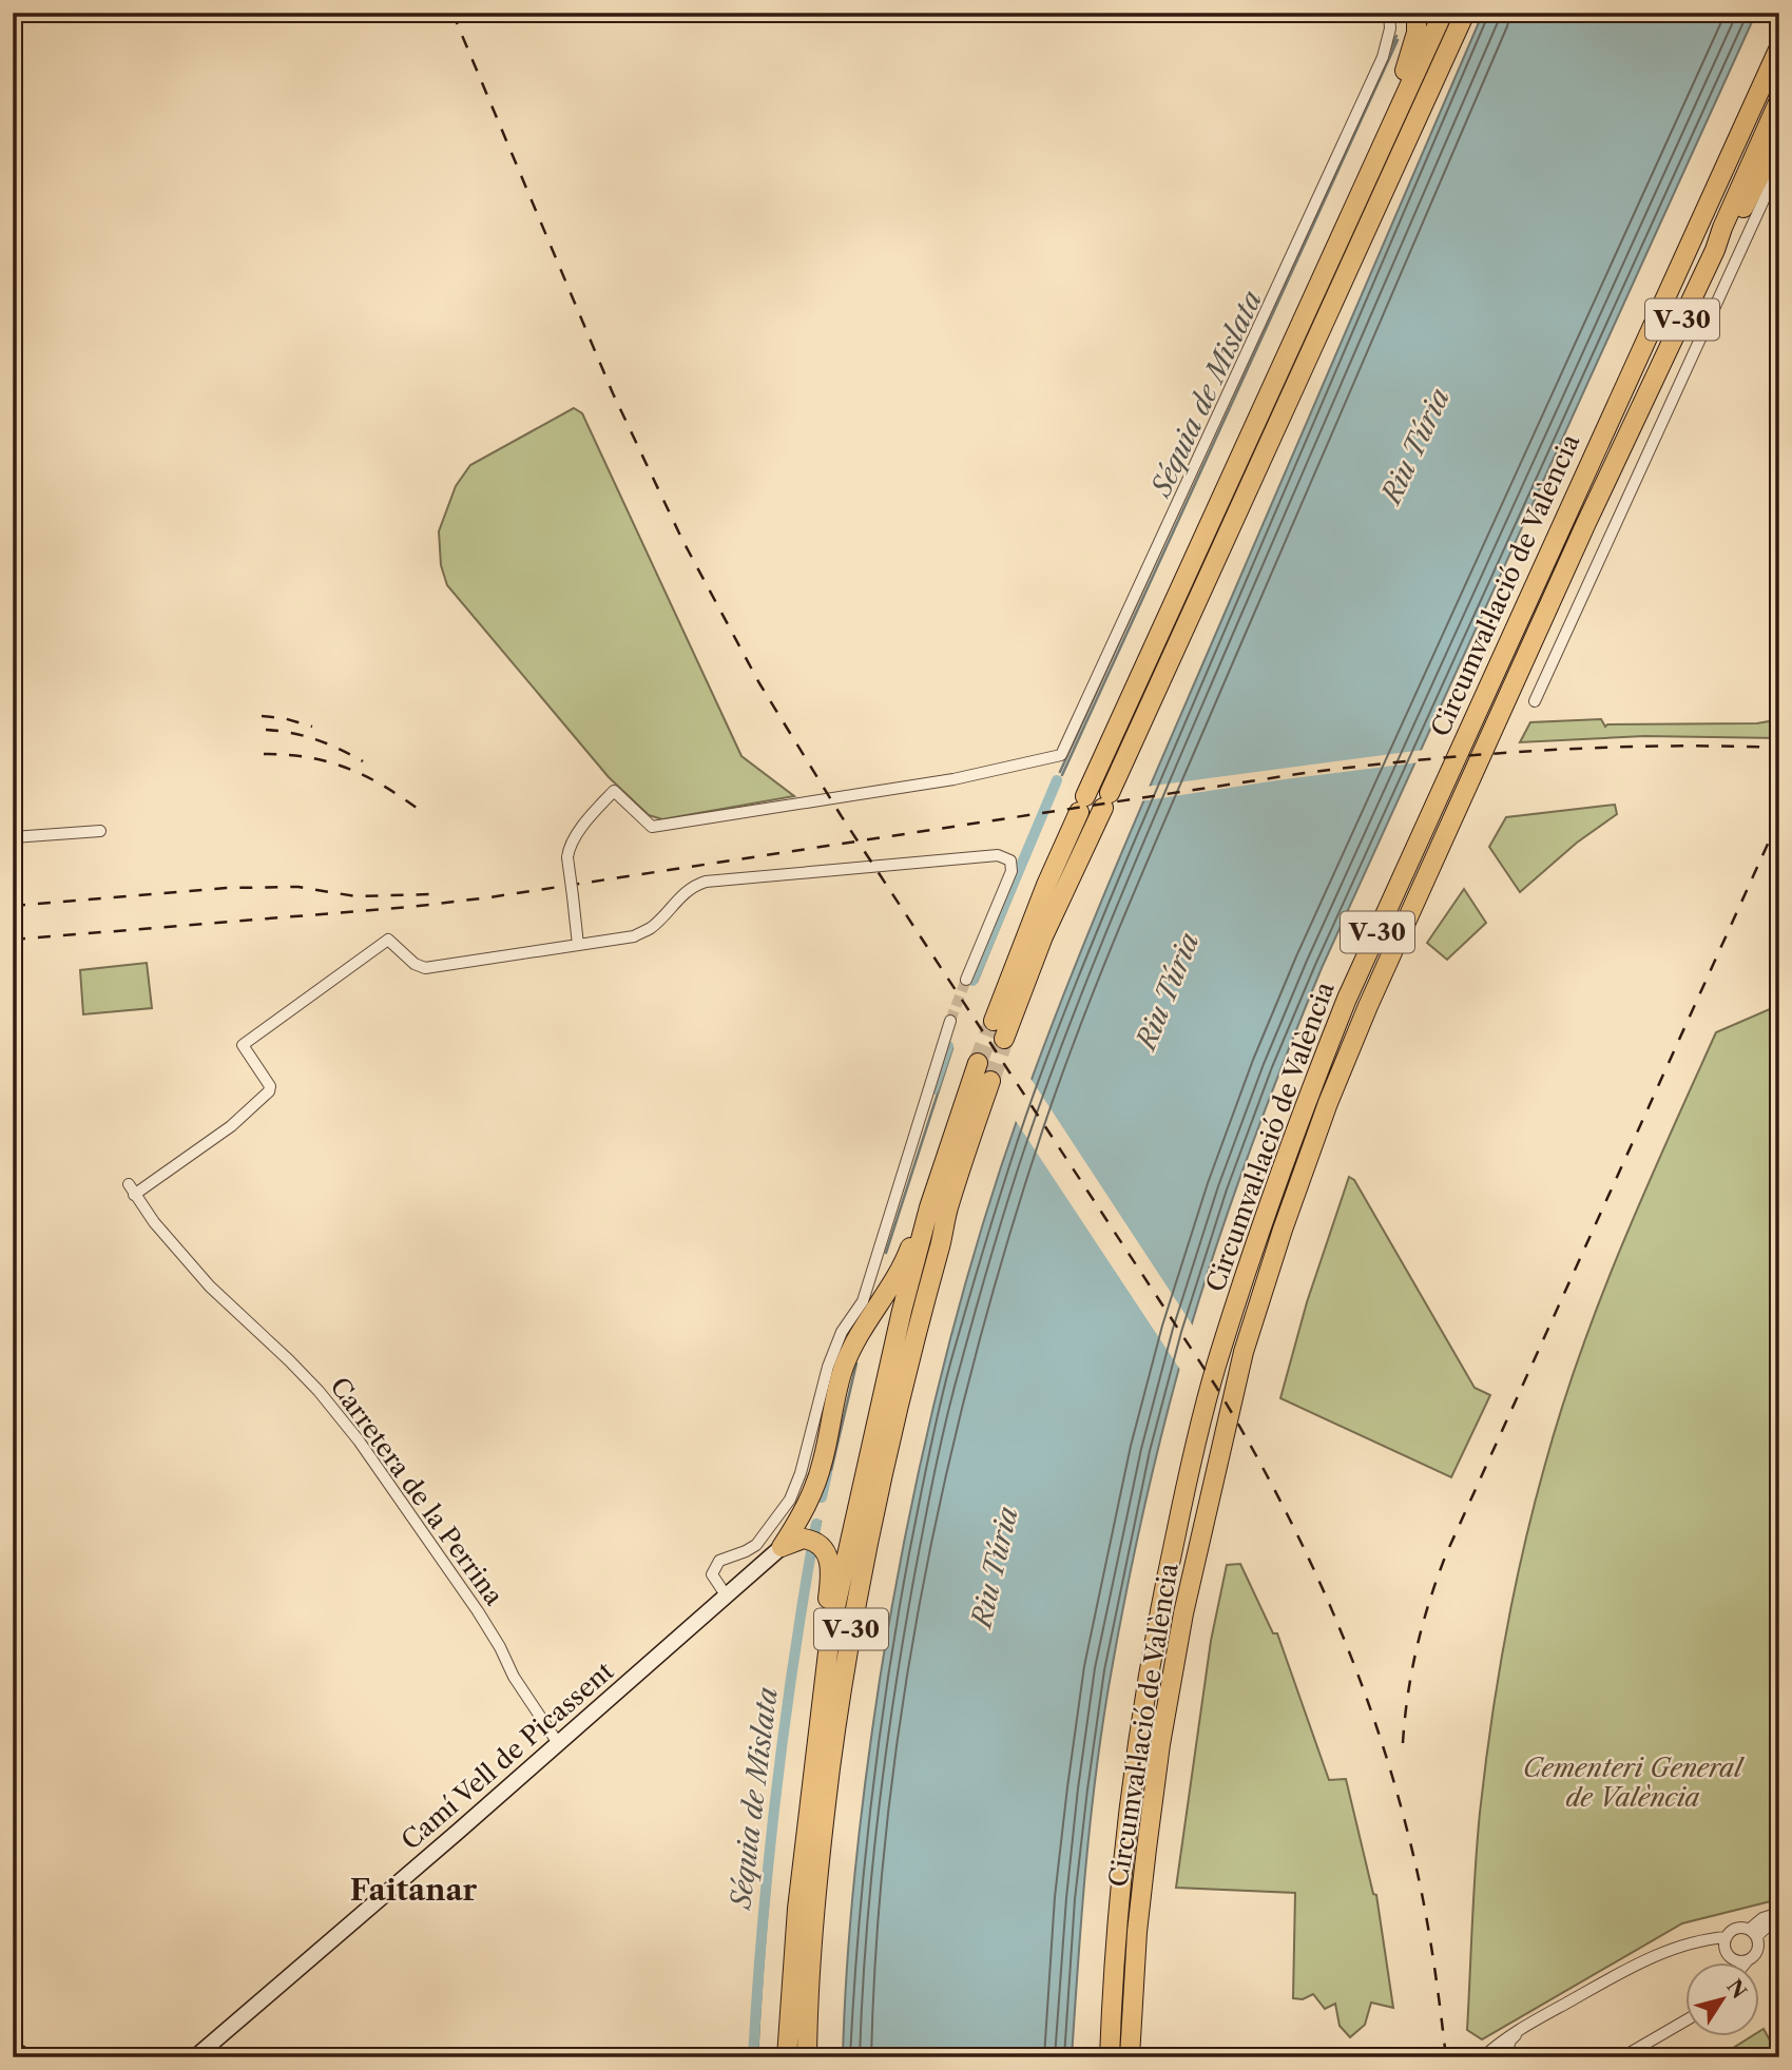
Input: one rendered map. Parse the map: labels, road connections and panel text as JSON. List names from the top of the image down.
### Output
{
  "streets": {
    "highway": ["V-30", "Circumval·lació de València"],
    "street": ["Carretera de la Perrina", "Camí Vell de Picassent"]
  },
  "crossings": [
    ["Carretera de la Perrina", "Camí Vell de Picassent"]
  ],
  "districts": ["Faitanar"],
  "water": ["Séquia de Mislata", "Riu Túria"],
  "parks": ["Cementeri General de València"],
  "north": "top right"
}
